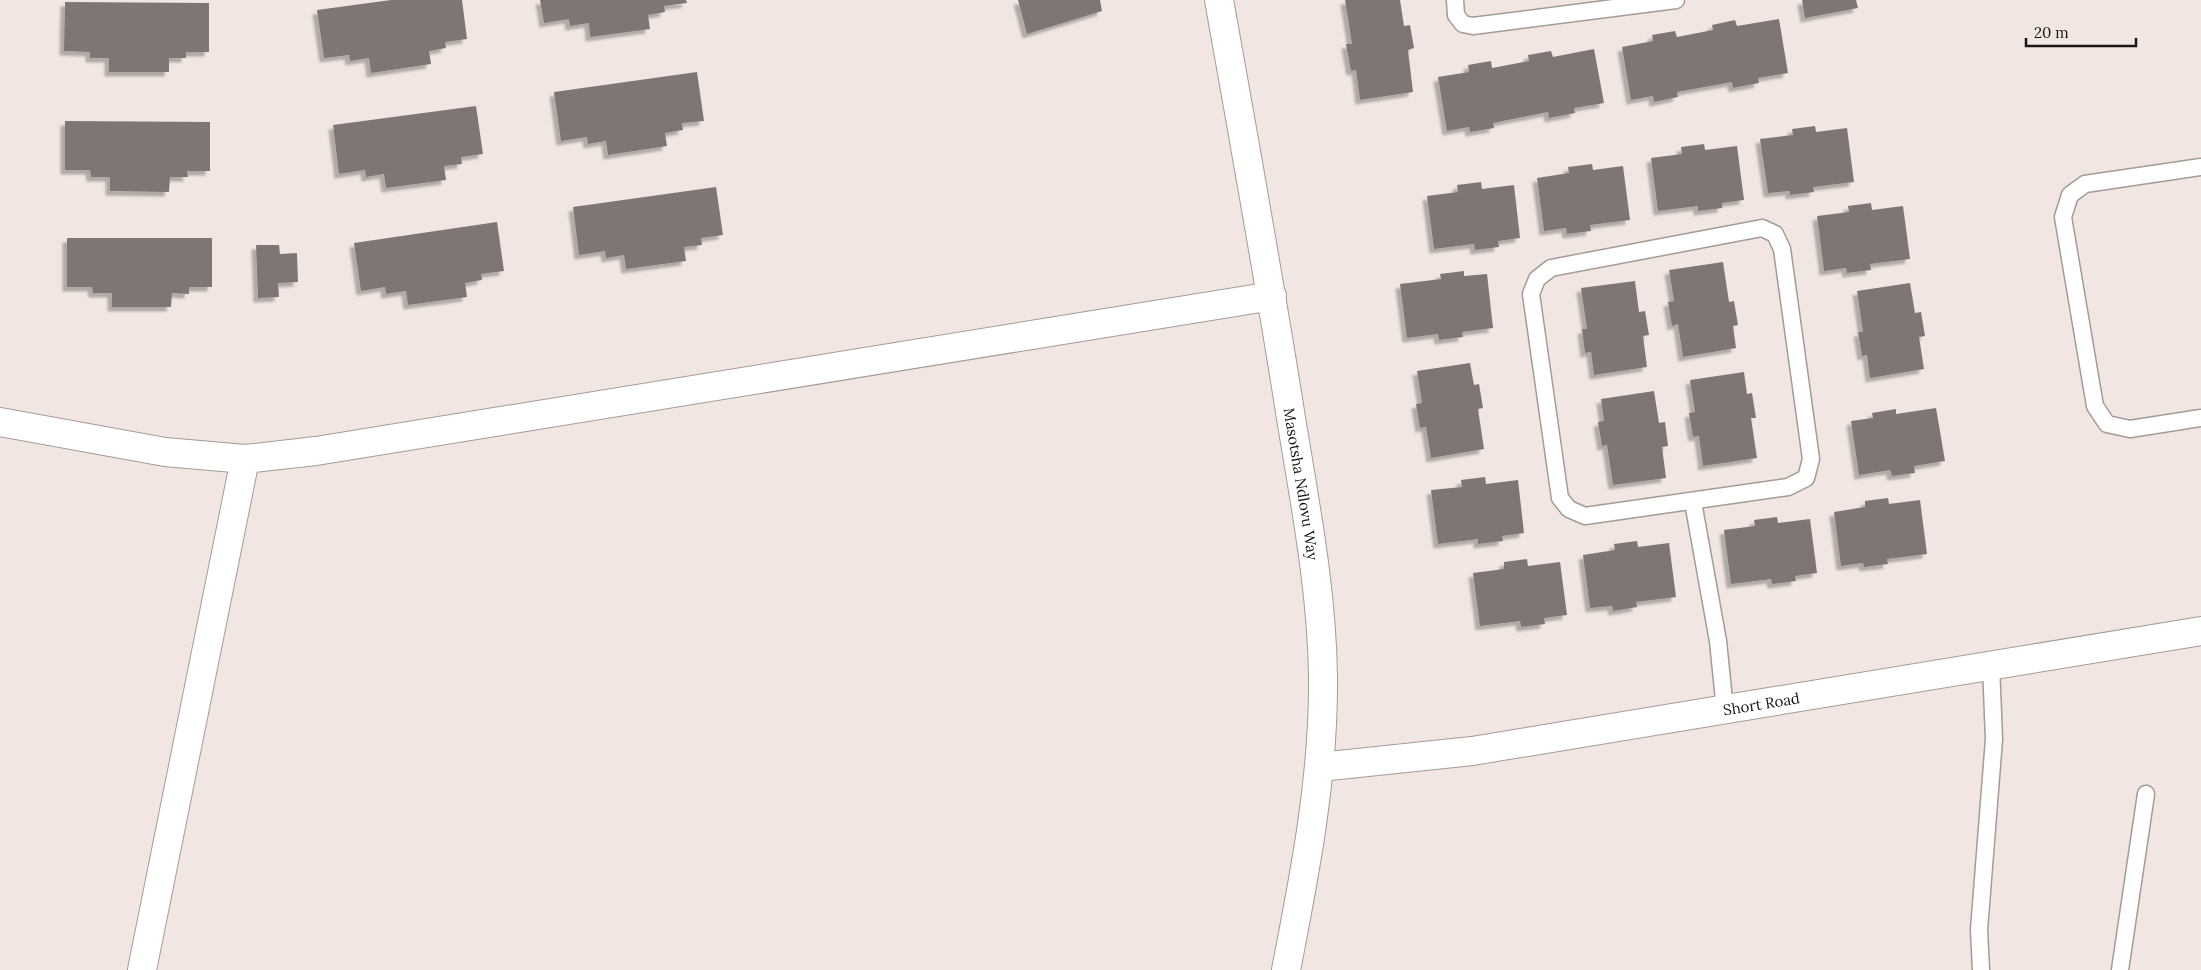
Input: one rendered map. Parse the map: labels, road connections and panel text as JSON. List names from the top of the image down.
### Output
{
  "streets": {
    "street": ["Masotsha Ndlovu Way", "Short Road"]
  },
  "crossings": [
    ["Masotsha Ndlovu Way", "Short Road"]
  ],
  "scale_bar": "20 m"
}
